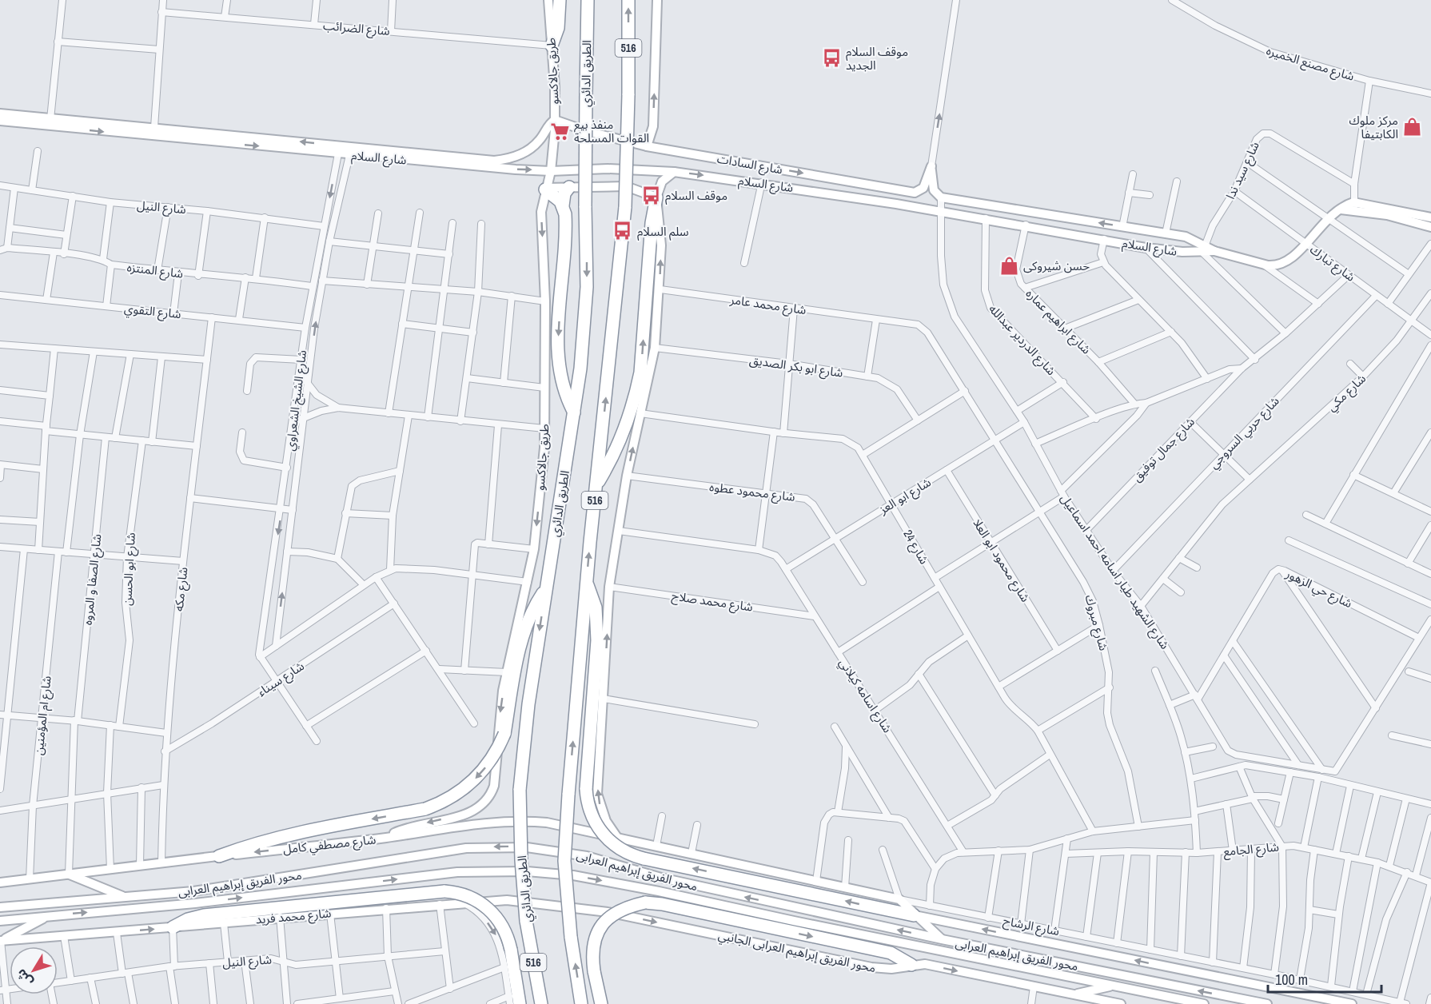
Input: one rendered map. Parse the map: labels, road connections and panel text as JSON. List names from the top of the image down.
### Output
{
  "streets": {
    "highway": ["516", "الطريق الدائري"],
    "street": [
      "شارع الضرائب",
      "شارع مصنع الخميره",
      "طريق جالاكسو",
      "شارع السلام",
      "شارع السادات",
      "شارع سيد ندا",
      "شارع النيل",
      "شارع تبارك",
      "شارع المنتزه",
      "شارع محمد عامر",
      "شارع التقوي",
      "شارع ابراهيم عماره",
      "شارع الدردير عبدالله",
      "شارع ابو بكر الصديق",
      "شارع مكي",
      "شارع الشيخ الشعراوي",
      "شارع حربي السروجي",
      "شارع جمال توفيق",
      "شارع محمود عطوه",
      "شارع ابو العز",
      "شارع 24",
      "شارع محمود ابو العلا",
      "شارع ابو الحسن",
      "شارع الشهيد طيار اسامه احمد اسماعيل",
      "شارع الصفا و المروه",
      "شارع حي الزهور",
      "شارع مكه",
      "شارع محمد صلاح",
      "شارع مبروك",
      "شارع سيناء",
      "شارع اسامه كيلاني",
      "شارع ام المؤمنين",
      "شارع مصطفي كامل",
      "شارع الجامع",
      "محور الفريق إبراهيم العرابى",
      "شارع محمد فريد",
      "شارع الرشاح",
      "محور الفريق إبراهيم العرابى الجانبي"
    ]
  },
  "crossings": [
    ["شارع الضرائب", "طريق جالاكسو"],
    ["طريق جالاكسو", "شارع السلام"],
    ["طريق جالاكسو", "شارع السادات"],
    ["طريق جالاكسو", "شارع مصطفي كامل"],
    ["شارع السلام", "شارع السادات"],
    ["شارع السلام", "شارع سيد ندا"],
    ["شارع السلام", "شارع ابراهيم عماره"],
    ["شارع السلام", "شارع الدردير عبدالله"],
    ["شارع السلام", "شارع الشيخ الشعراوي"],
    ["شارع السلام", "شارع الشهيد طيار اسامه احمد اسماعيل"],
    ["شارع سيد ندا", "شارع تبارك"],
    ["شارع النيل", "شارع الشيخ الشعراوي"],
    ["شارع تبارك", "شارع مكي"],
    ["شارع تبارك", "شارع حربي السروجي"],
    ["شارع المنتزه", "شارع الشيخ الشعراوي"],
    ["شارع محمد عامر", "شارع مبروك"],
    ["شارع التقوي", "شارع الشيخ الشعراوي"],
    ["شارع التقوي", "شارع مكه"],
    ["شارع مكي", "شارع الشهيد طيار اسامه احمد اسماعيل"],
    ["شارع حربي السروجي", "شارع الشهيد طيار اسامه احمد اسماعيل"],
    ["شارع جمال توفيق", "شارع الشهيد طيار اسامه احمد اسماعيل"],
    ["شارع محمود عطوه", "شارع ابو العز"],
    ["شارع ابو العز", "شارع 24"],
    ["شارع ابو العز", "شارع محمود ابو العلا"],
    ["شارع ابو العز", "شارع الشهيد طيار اسامه احمد اسماعيل"],
    ["شارع ابو العز", "شارع مبروك"],
    ["شارع ابو العز", "شارع اسامه كيلاني"],
    ["شارع الشهيد طيار اسامه احمد اسماعيل", "شارع حي الزهور"],
    ["شارع الصفا و المروه", "شارع مصطفي كامل"],
    ["شارع مكه", "شارع سيناء"],
    ["شارع مكه", "شارع مصطفي كامل"],
    ["شارع محمد صلاح", "شارع اسامه كيلاني"],
    ["شارع ام المؤمنين", "شارع مصطفي كامل"],
    ["شارع مصطفي كامل", "شارع الرشاح"],
    ["شارع محمد فريد", "محور الفريق إبراهيم العرابى الجانبي"]
  ],
  "one_way": ["شارع السادات", "محور الفريق إبراهيم العرابى الجانبي"],
  "places": {
    "bus stop": ["موقف السلام الجديد", "موقف السلام", "سلم السلام"],
    "shop": ["مركز ملوك الكابتيفا", "حسن شيروكى"],
    "supermarket": ["منفذ بيع القوات المسلحة"]
  },
  "scale_bar": "100 m",
  "north": "bottom left"
}
